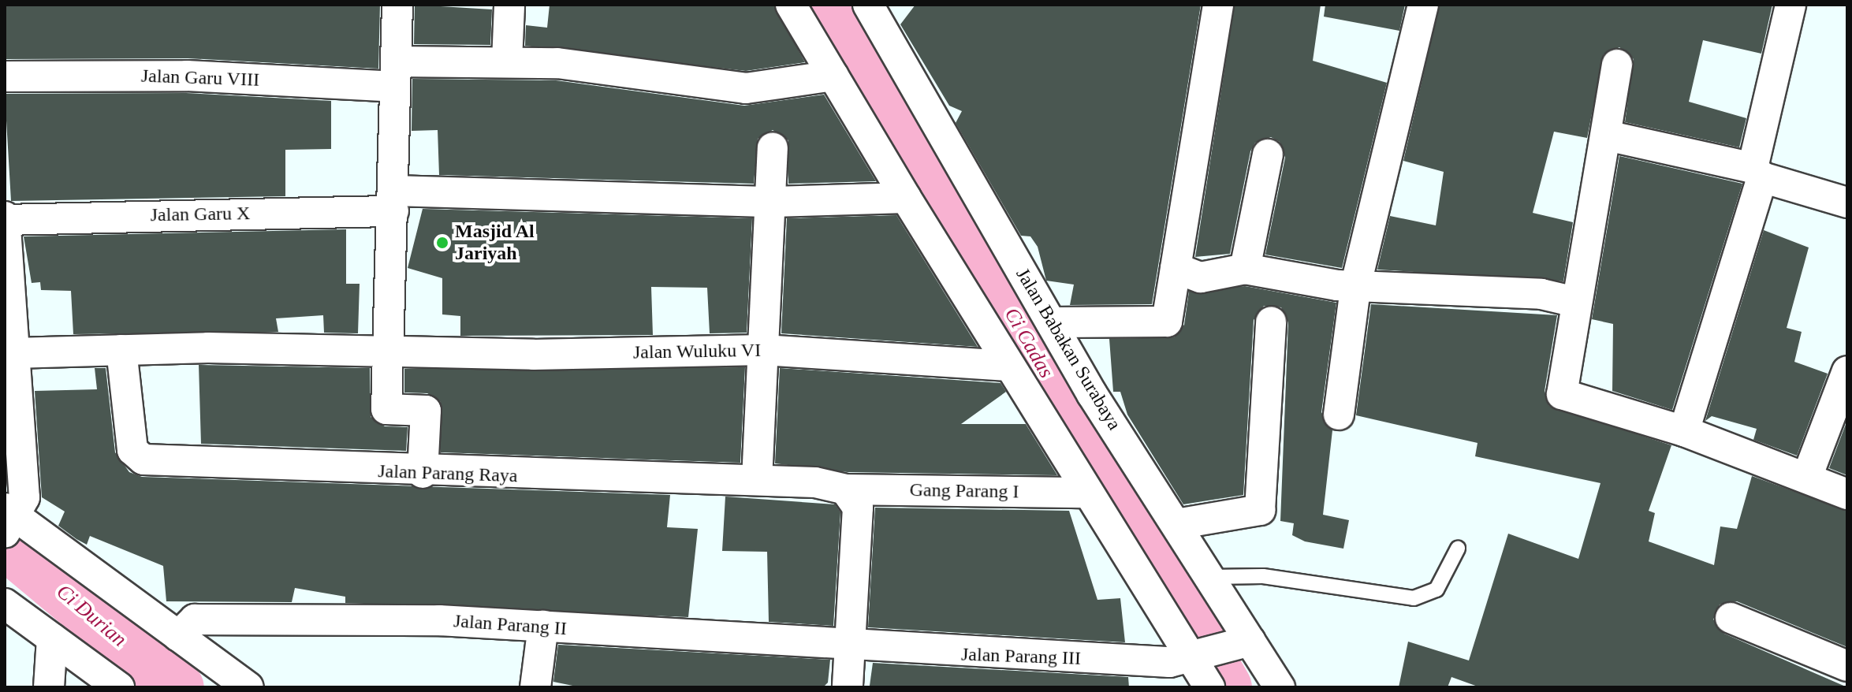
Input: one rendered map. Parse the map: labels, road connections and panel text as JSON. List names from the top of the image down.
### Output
{
  "streets": {
    "street": [
      "Jalan Garu VIII",
      "Jalan Garu X",
      "Jalan Babakan Surabaya",
      "Jalan Wuluku VI",
      "Jalan Parang Raya",
      "Gang Parang I",
      "Jalan Parang II",
      "Jalan Parang III"
    ]
  },
  "crossings": [
    ["Jalan Babakan Surabaya", "Jalan Parang III"],
    ["Jalan Wuluku VI", "Jalan Parang Raya"],
    ["Jalan Parang Raya", "Gang Parang I"],
    ["Jalan Parang II", "Jalan Parang III"]
  ],
  "water": ["Ci Cadas", "Ci Durian"],
  "places": ["Masjid Al Jariyah"]
}
